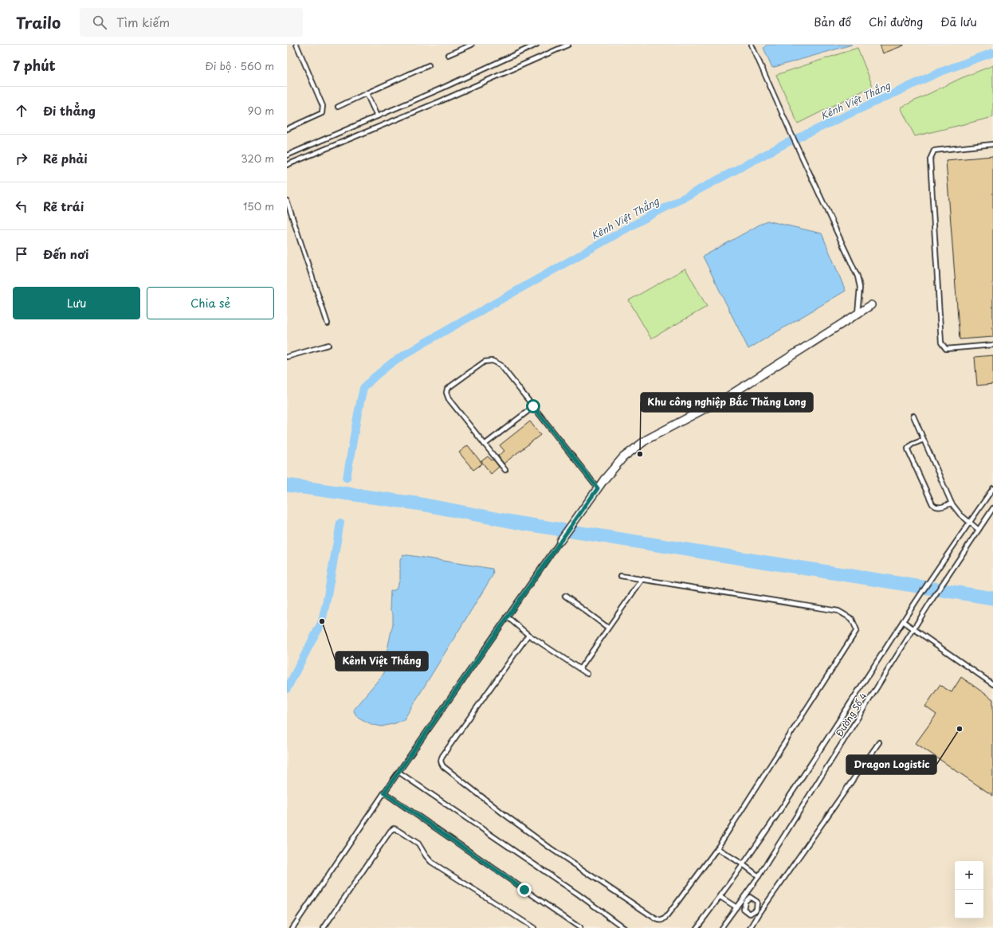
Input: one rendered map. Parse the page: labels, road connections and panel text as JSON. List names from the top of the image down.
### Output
{
  "streets": {
    "lane": ["Đường Số 4"]
  },
  "water": ["Kênh Việt Thắng"],
  "places": ["Khu công nghiệp Bắc Thăng Long", "Kênh Việt Thắng", "Dragon Logistic"],
  "page": {
    "header": "Trailo",
    "search": "Tìm kiếm",
    "nav": ["Bản đồ", "Chỉ đường", "Đã lưu"],
    "heading": ["7 phút", "Đi bộ · 560 m"],
    "list": [
      ["Đi thẳng", "90 m"],
      ["Rẽ phải", "320 m"],
      ["Rẽ trái", "150 m"],
      "Đến nơi"
    ],
    "buttons": ["Lưu", "Chia sẻ"],
    "map_buttons": ["+", "−"]
  }
}
